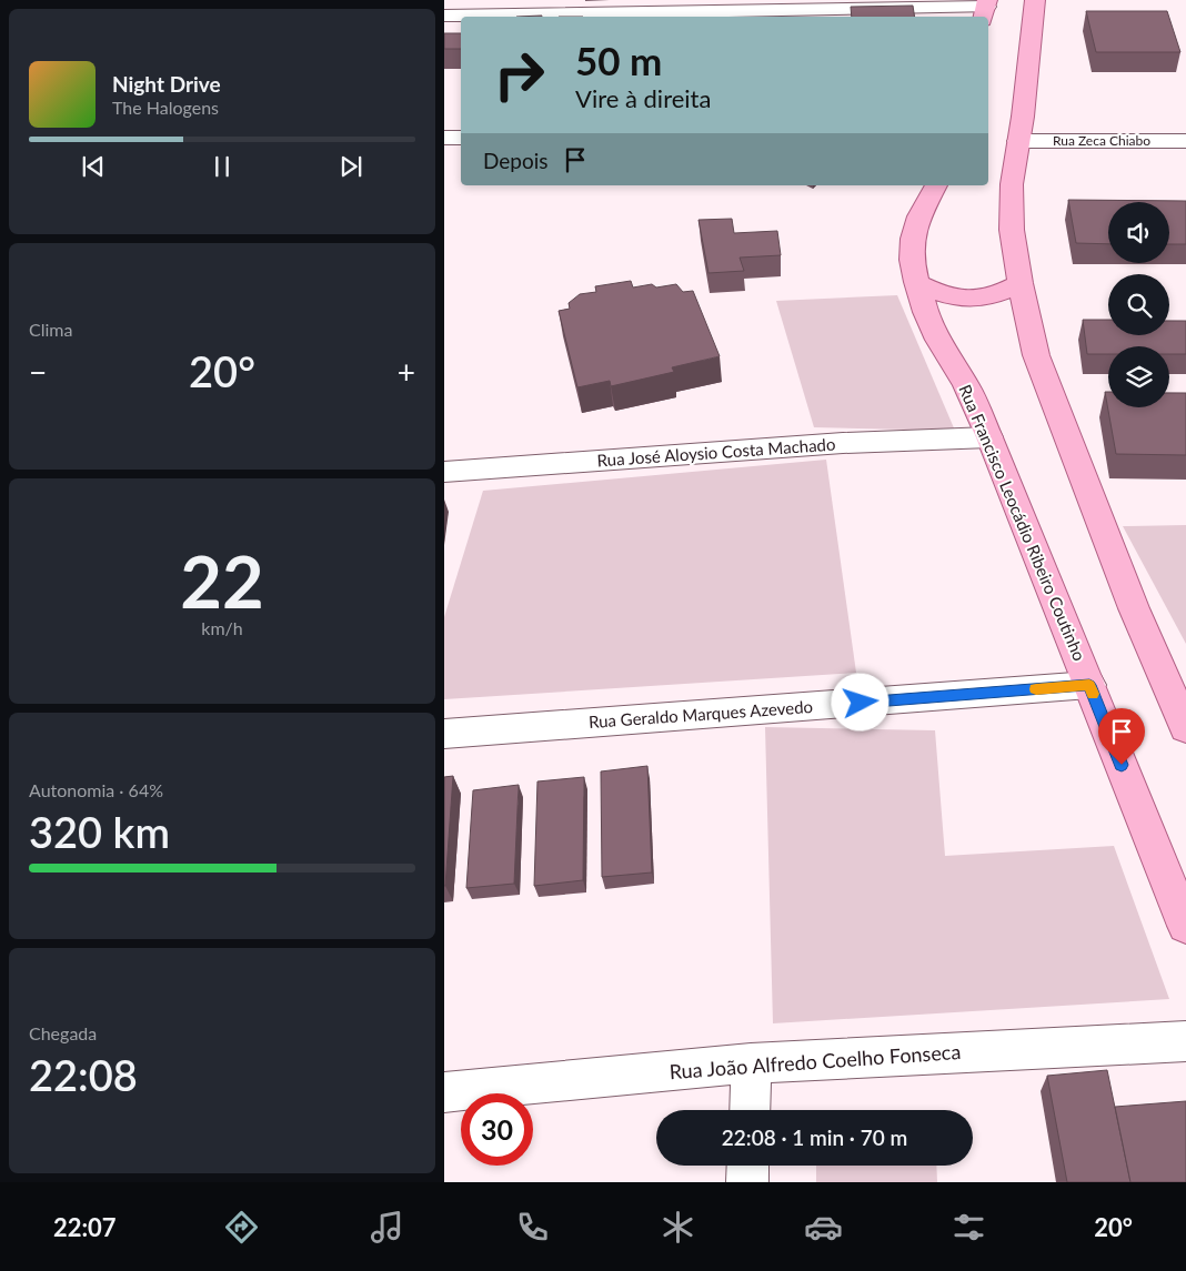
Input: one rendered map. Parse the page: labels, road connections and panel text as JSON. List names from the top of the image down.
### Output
{
  "streets": {
    "main road": ["Rua Francisco Leocádio Ribeiro Coutinho"],
    "street": [
      "Rua Zeca Chiabo",
      "Rua José Aloysio Costa Machado",
      "Rua Geraldo Marques Azevedo",
      "Rua João Alfredo Coelho Fonseca"
    ]
  },
  "crossings": [
    ["Rua José Aloysio Costa Machado", "Rua Francisco Leocádio Ribeiro Coutinho"],
    ["Rua Francisco Leocádio Ribeiro Coutinho", "Rua Geraldo Marques Azevedo"]
  ],
  "page": {
    "turn": ["50 m", "Vire à direita"],
    "song": ["Night Drive", "The Halogens"],
    "then": "Depois",
    "tile": [
      "Clima",
      ["22", "km/h"],
      ["Autonomia · 64%", "320 km"],
      ["Chegada", "22:08"]
    ],
    "heat": ["−", "20°", "+"],
    "limit": "30",
    "trip": "22:08 · 1 min · 70 m",
    "tabs": ["22:07", "20°"]
  }
}
